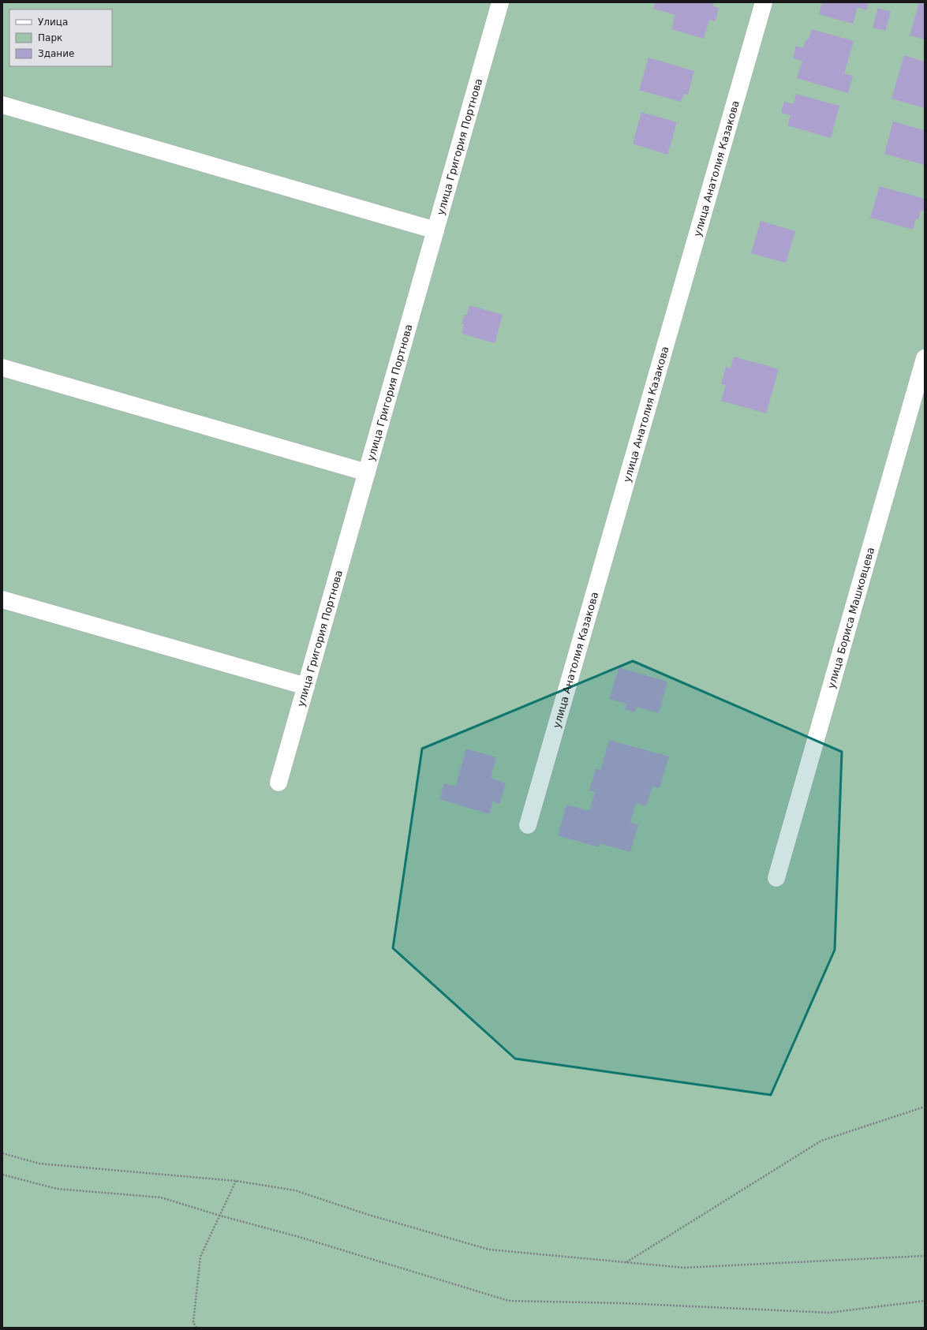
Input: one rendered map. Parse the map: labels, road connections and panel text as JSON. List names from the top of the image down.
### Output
{
  "streets": {
    "street": ["улица Григория Портнова", "улица Анатолия Казакова", "улица Бориса Машковцева"]
  },
  "legend": ["Улица", "Парк", "Здание"]
}
